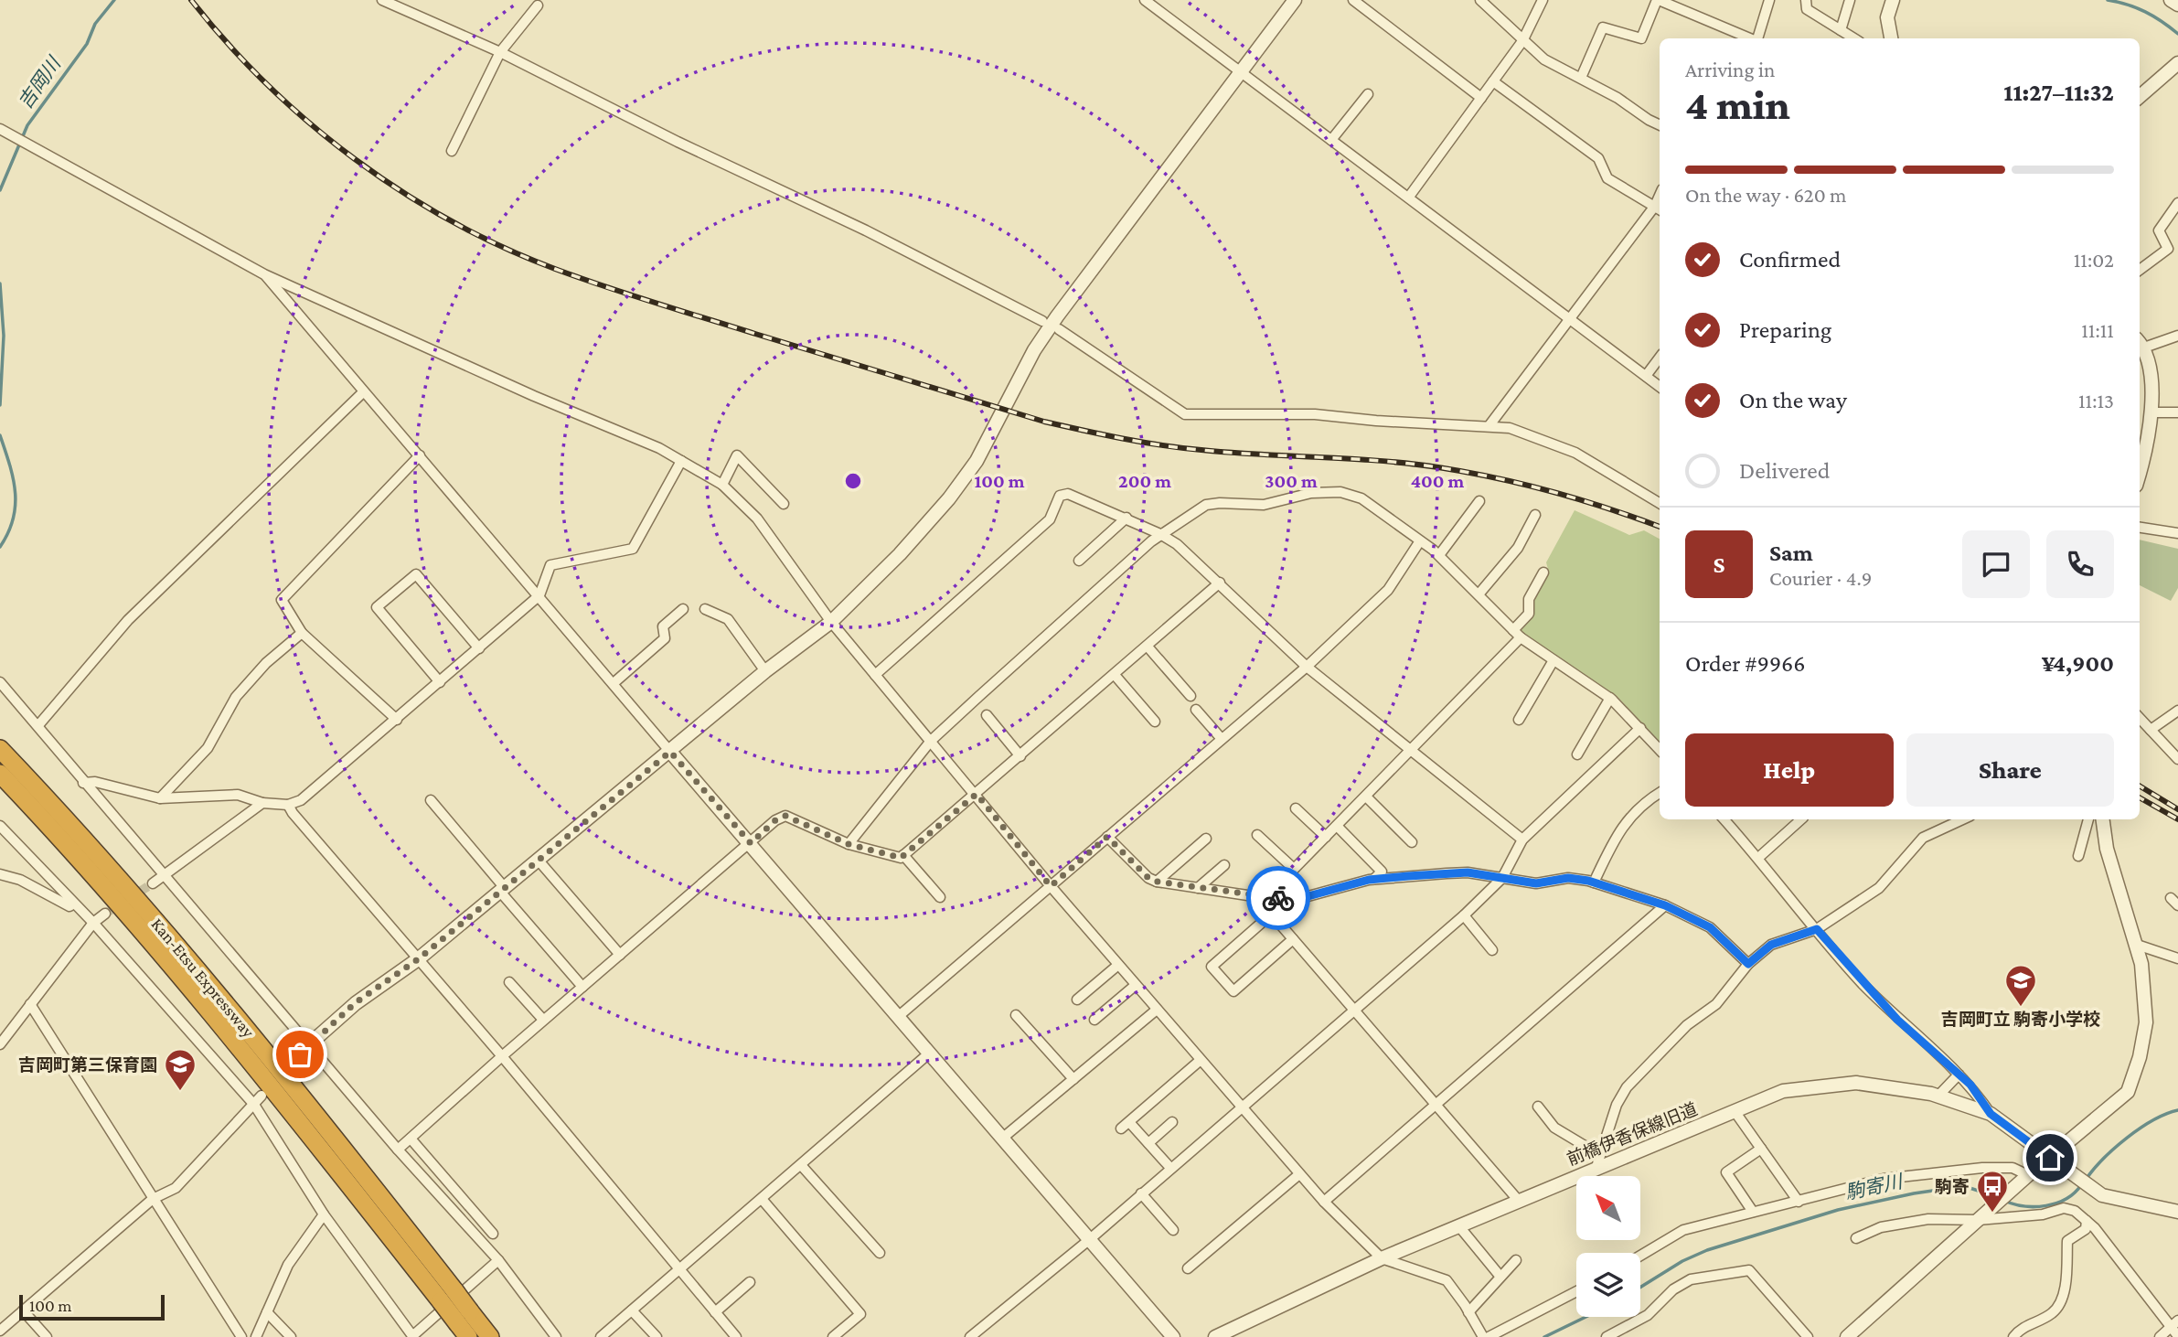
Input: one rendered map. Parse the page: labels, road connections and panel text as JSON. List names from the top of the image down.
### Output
{
  "streets": {
    "highway": ["Kan-Etsu Expressway"],
    "street": ["前橋伊香保線旧道"]
  },
  "water": ["吉岡川", "駒寄川"],
  "places": {
    "school or university": ["吉岡町立 駒寄小学校", "吉岡町第三保育園"],
    "bus stop": ["駒寄"]
  },
  "scale_bar": "100 m",
  "north": "top left",
  "page": {
    "heading": ["4 min", "Arriving in", "11:27–11:32"],
    "panel": [
      "Sam",
      "Courier · 4.9",
      "Order #9966",
      "¥4,900"
    ],
    "bar": "On the way · 620 m",
    "list": [
      ["Confirmed", "11:02"],
      ["Preparing", "11:11"],
      ["On the way", "11:13"],
      "Delivered"
    ],
    "round": "S",
    "buttons": ["Help", "Share"],
    "scale": "100 m"
  },
  "rings": [
    "100 m",
    "200 m",
    "300 m",
    "400 m"
  ]
}
